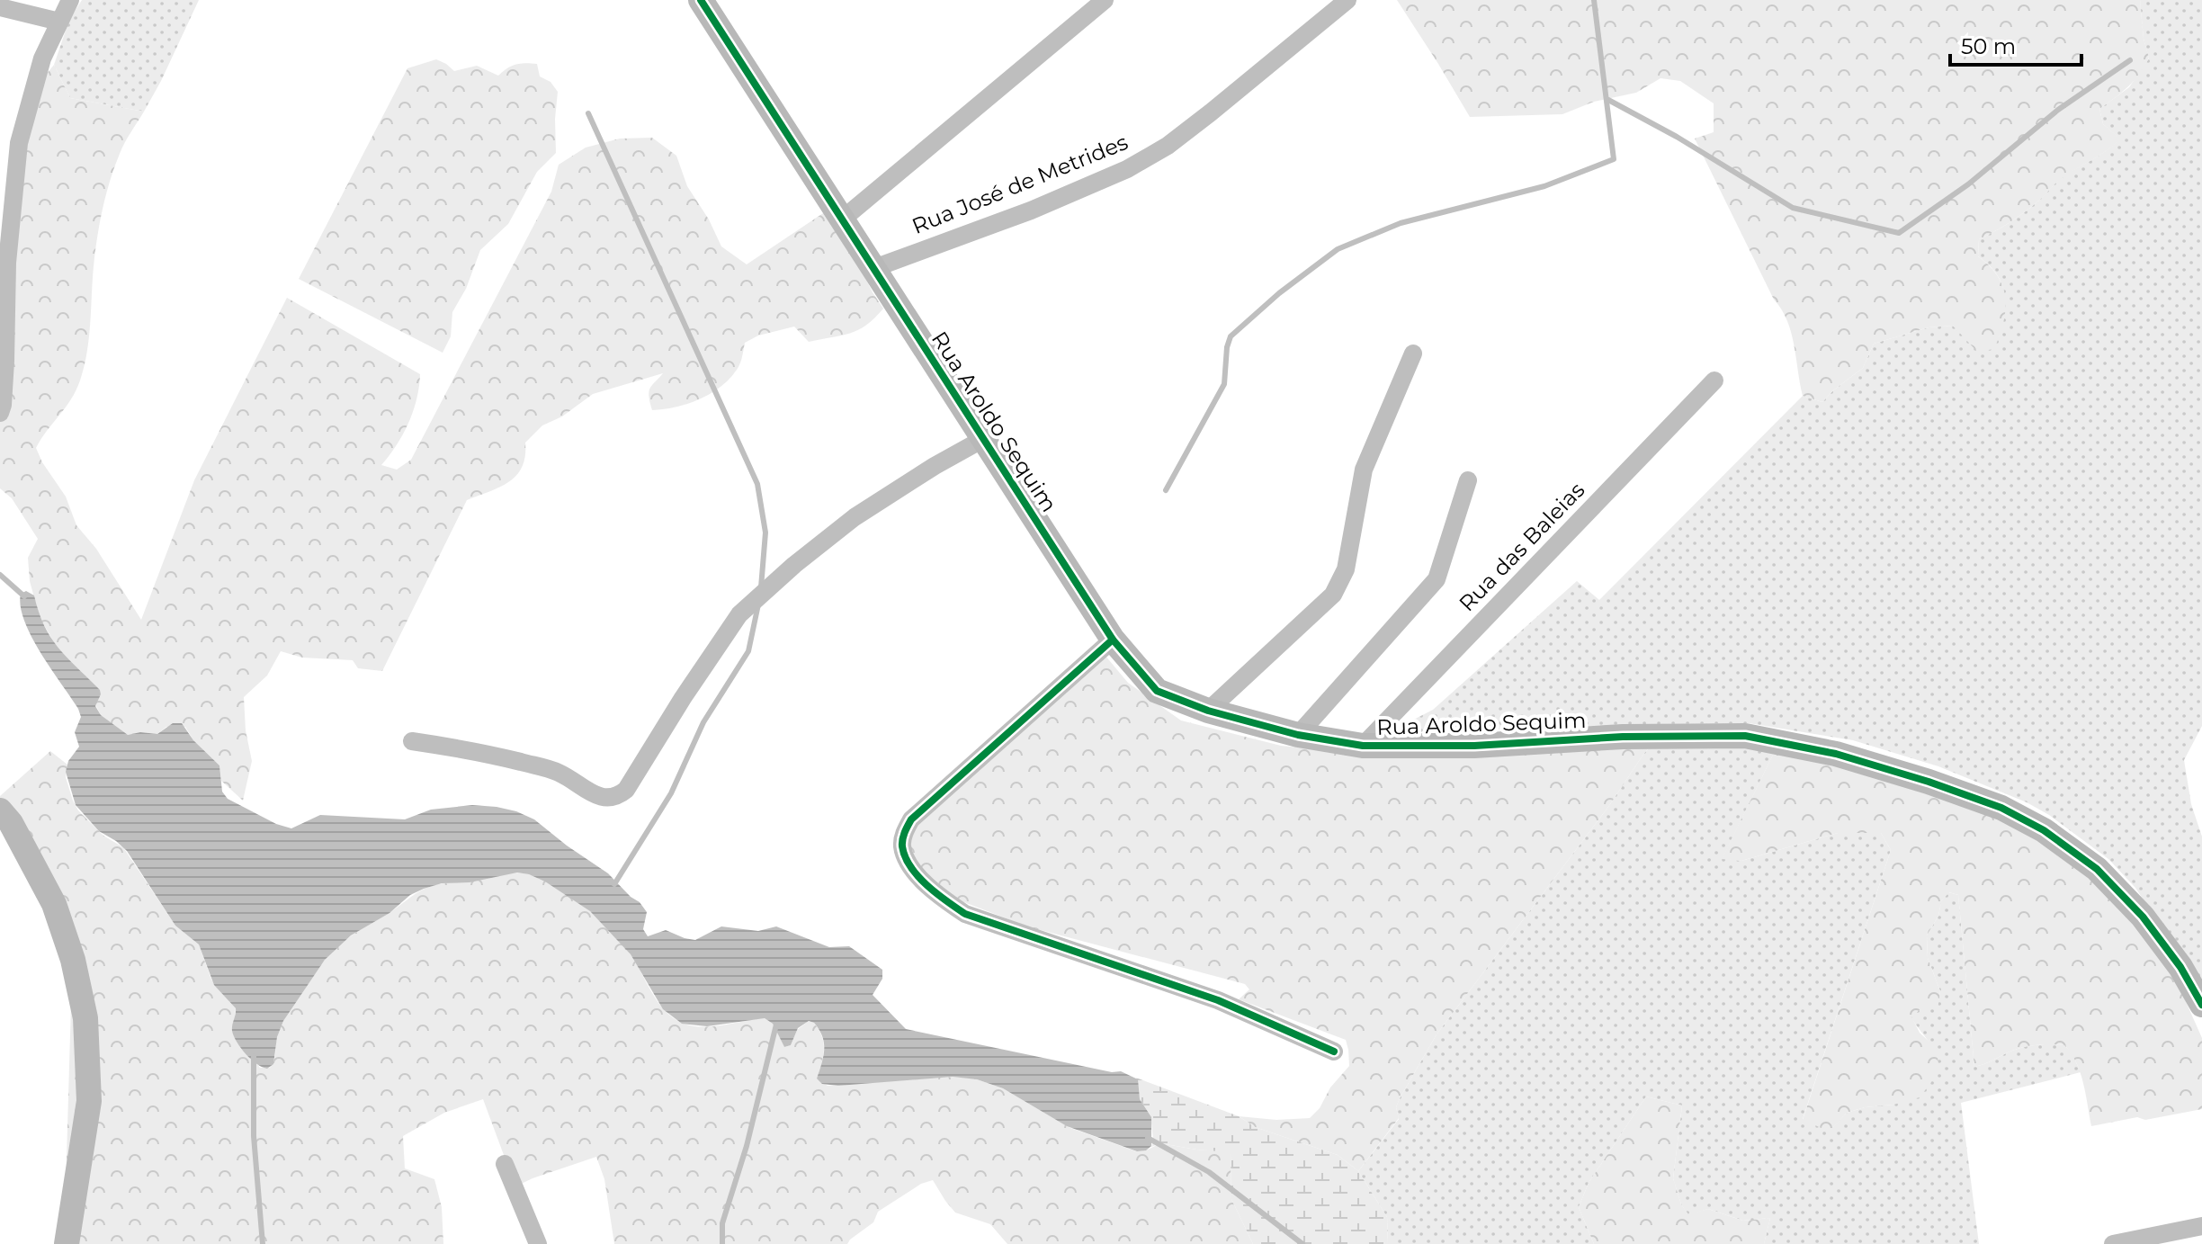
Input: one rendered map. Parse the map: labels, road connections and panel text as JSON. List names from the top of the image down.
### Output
{
  "streets": {
    "street": ["Rua José de Metrides", "Rua Aroldo Sequim", "Rua das Baleias"]
  },
  "crossings": [
    ["Rua José de Metrides", "Rua Aroldo Sequim"],
    ["Rua Aroldo Sequim", "Rua das Baleias"]
  ],
  "scale_bar": "50 m"
}
